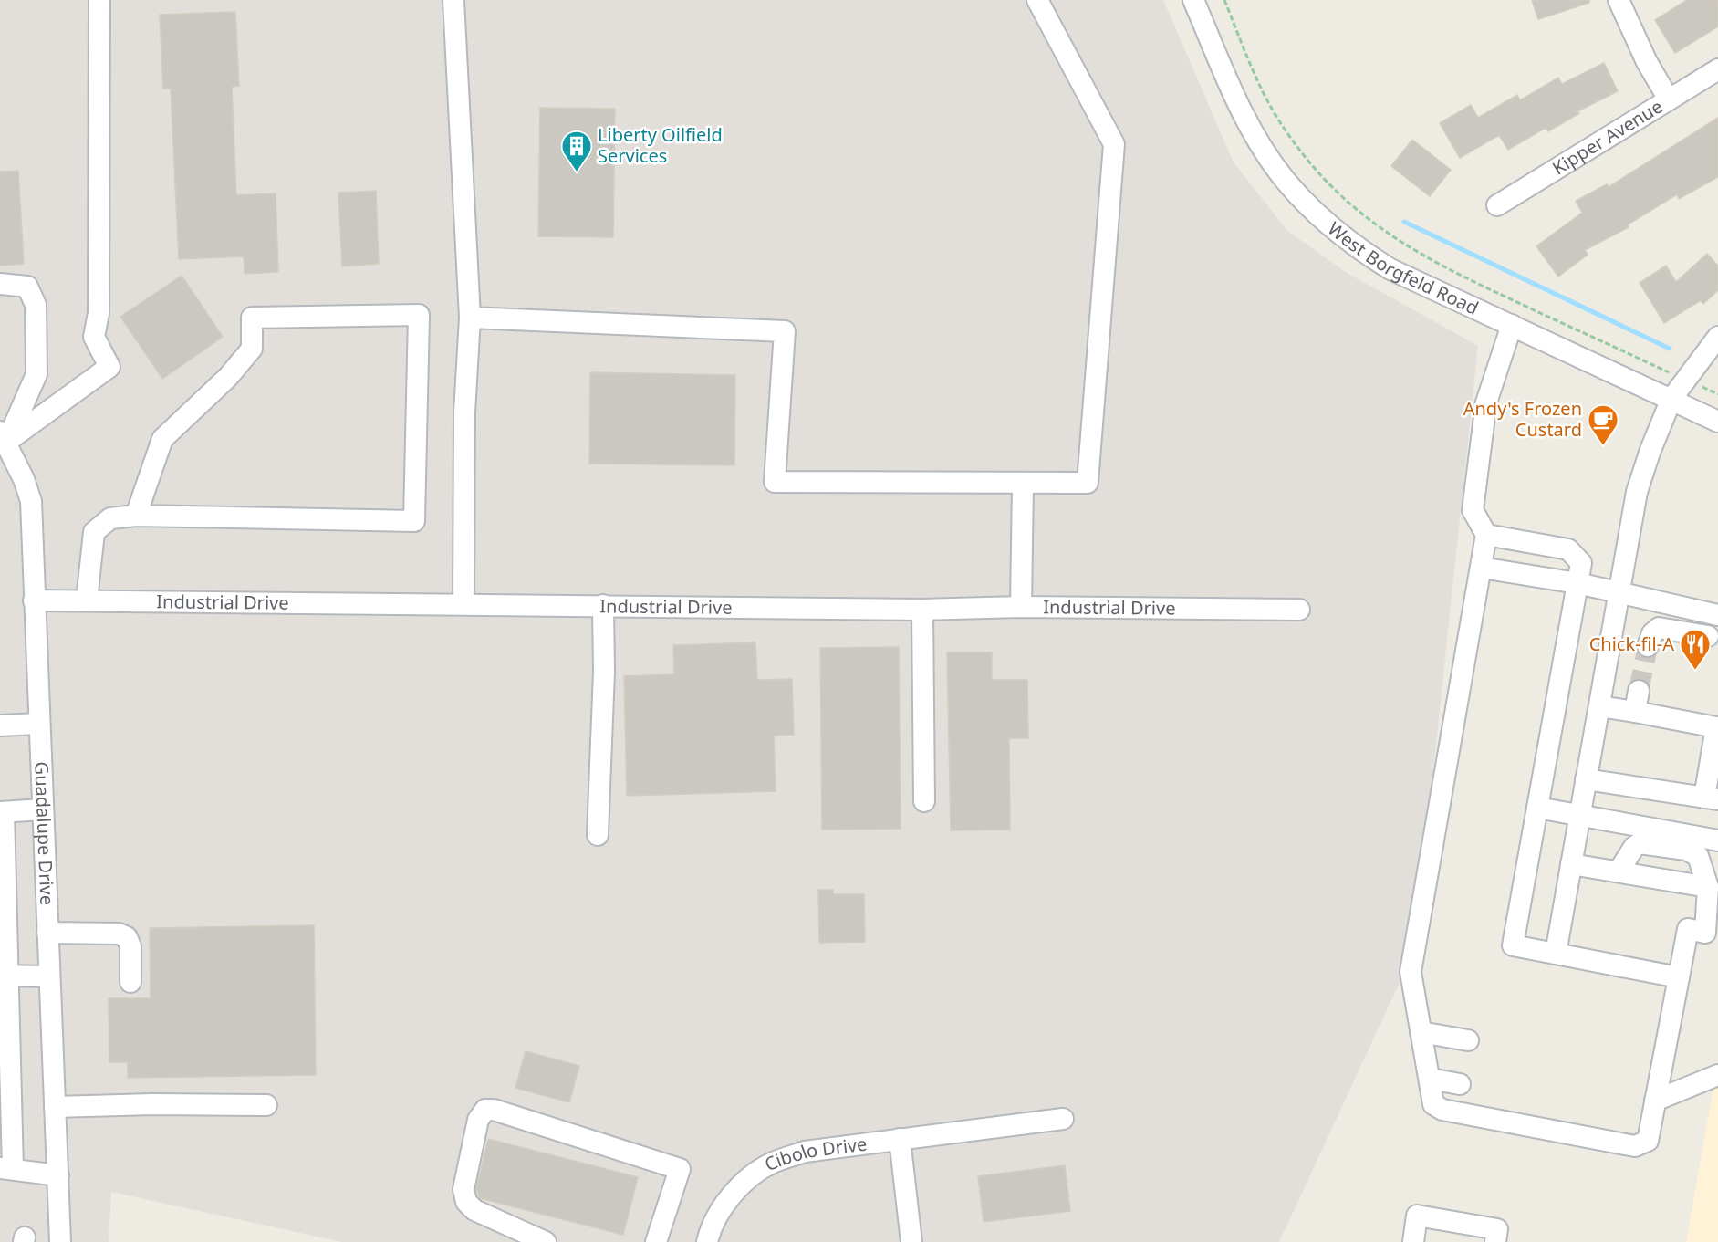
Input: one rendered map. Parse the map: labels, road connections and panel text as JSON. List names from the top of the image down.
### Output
{
  "streets": {
    "street": [
      "Kipper Avenue",
      "West Borgfeld Road",
      "Industrial Drive",
      "Guadalupe Drive",
      "Cibolo Drive"
    ]
  },
  "crossings": [
    ["Industrial Drive", "Guadalupe Drive"]
  ],
  "places": {
    "building": ["Liberty Oilfield Services"],
    "cafe": ["Andy's Frozen Custard"],
    "restaurant": ["Chick-fil-A"]
  }
}
